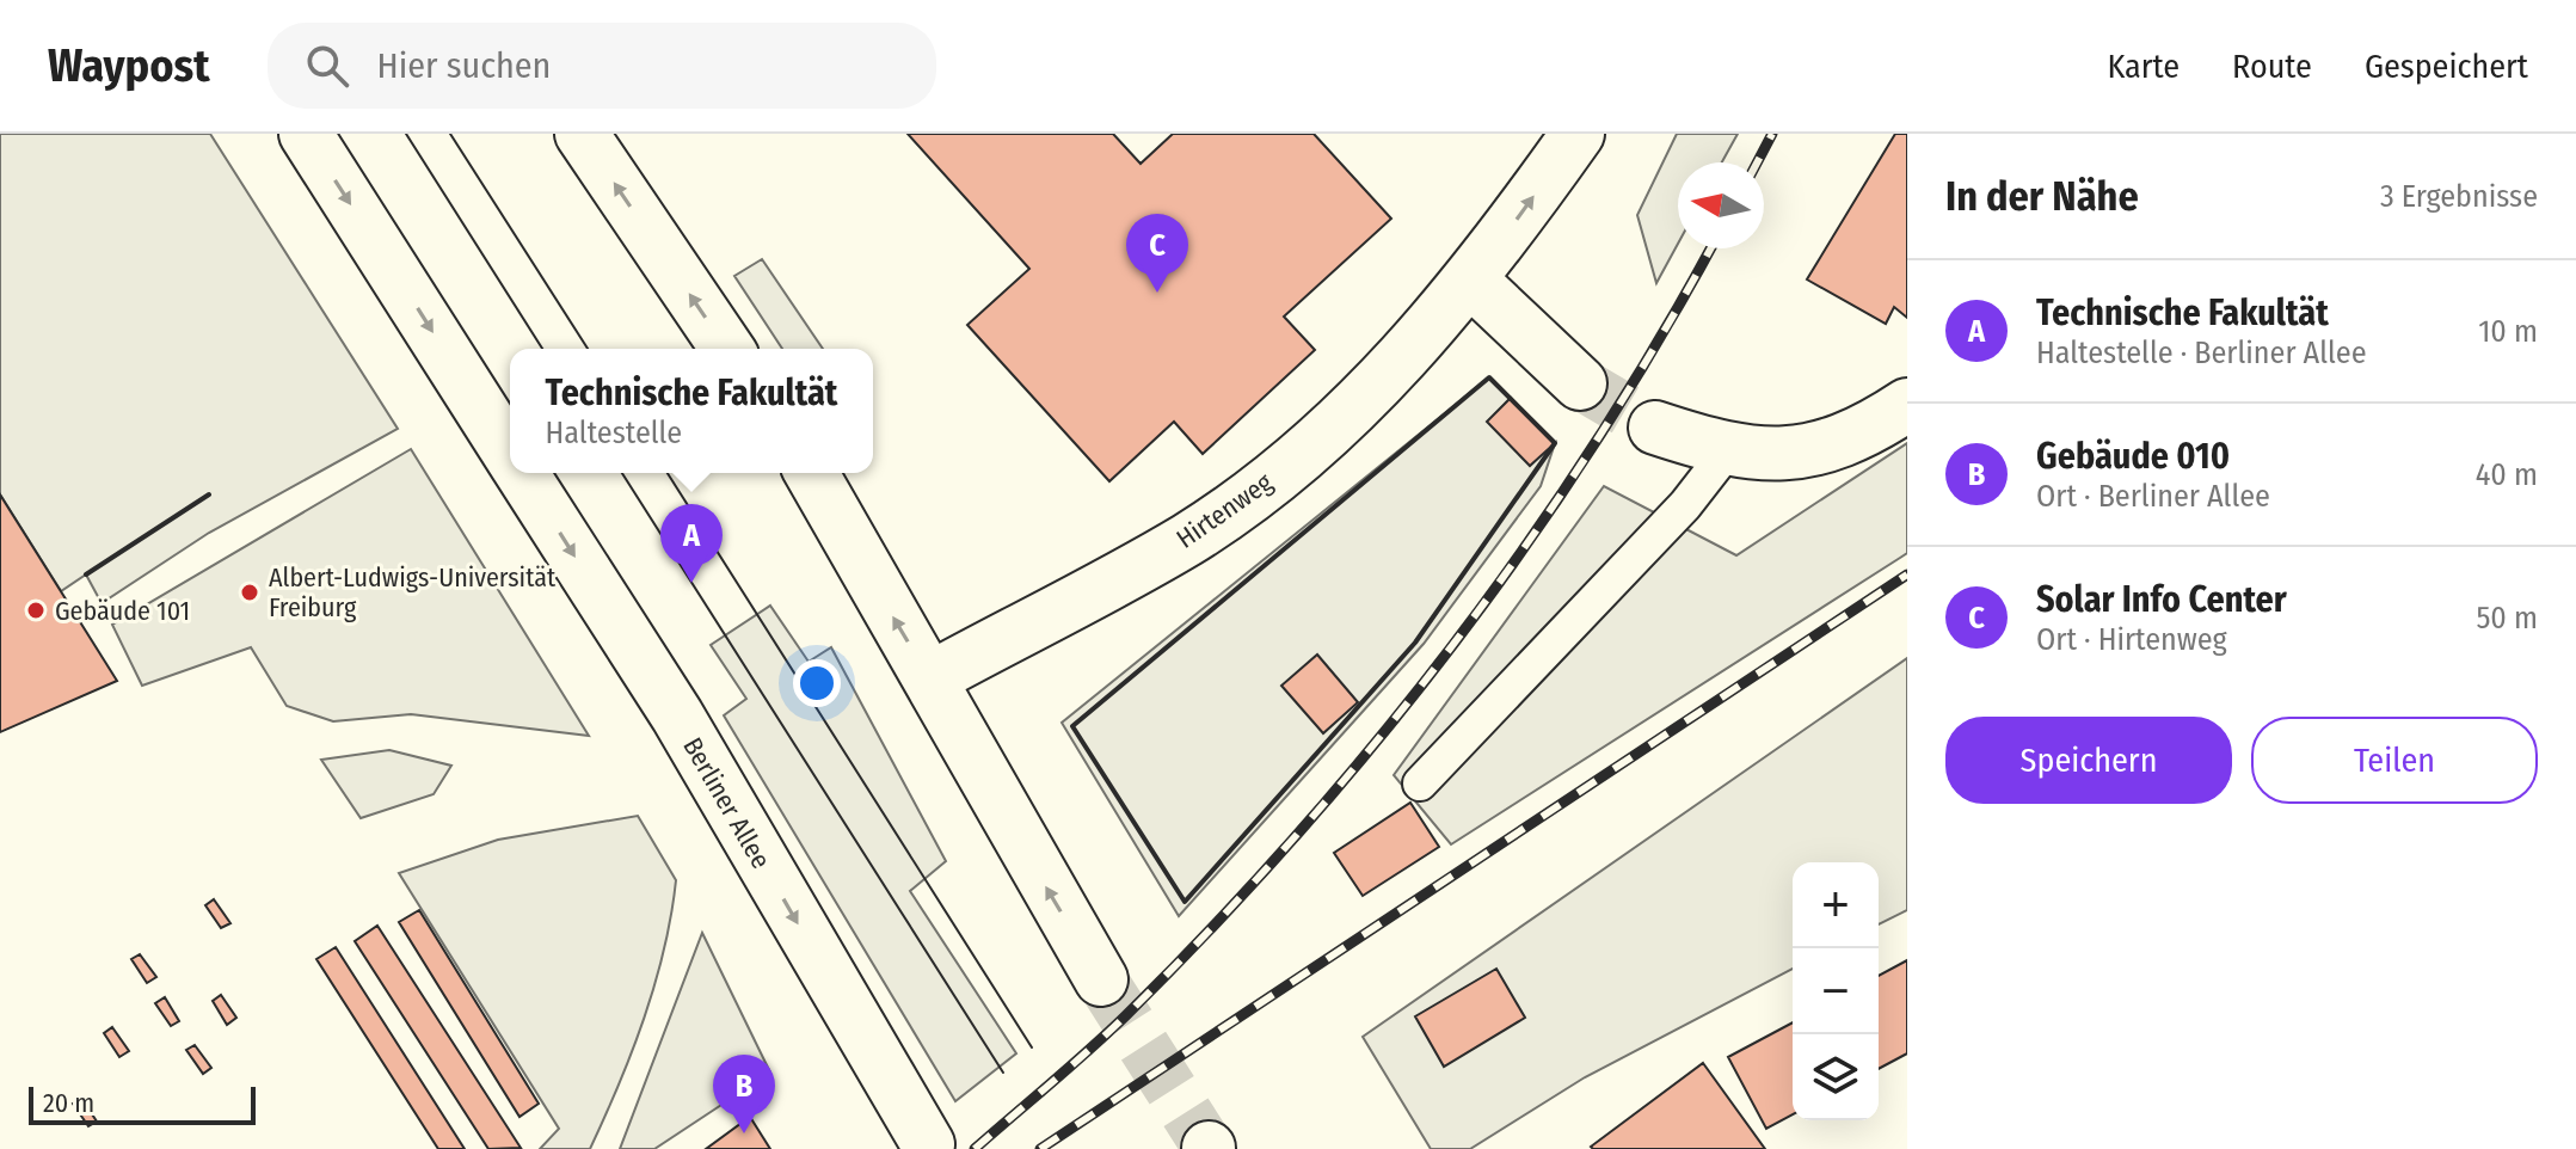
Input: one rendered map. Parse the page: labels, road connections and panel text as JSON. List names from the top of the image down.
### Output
{
  "streets": {
    "main road": ["Hirtenweg", "Berliner Allee"]
  },
  "places": ["Albert-Ludwigs-Universität Freiburg", "Gebäude 101"],
  "scale_bar": "20 m",
  "north": "left",
  "page": {
    "header": "Waypost",
    "search": "Hier suchen",
    "nav": ["Karte", "Route", "Gespeichert"],
    "heading": ["In der Nähe", "3 Ergebnisse"],
    "pins": ["C", "A", "B"],
    "list": [
      {
        "mark": "A",
        "name": "Technische Fakultät",
        "note": "Haltestelle · Berliner Allee",
        "value": "10 m"
      },
      {
        "mark": "B",
        "name": "Gebäude 010",
        "note": "Ort · Berliner Allee",
        "value": "40 m"
      },
      {
        "mark": "C",
        "name": "Solar Info Center",
        "note": "Ort · Hirtenweg",
        "value": "50 m"
      }
    ],
    "popup": ["Technische Fakultät", "Haltestelle"],
    "buttons": ["Speichern", "Teilen"],
    "map_buttons": ["+", "−"],
    "scale": "20 m"
  }
}
